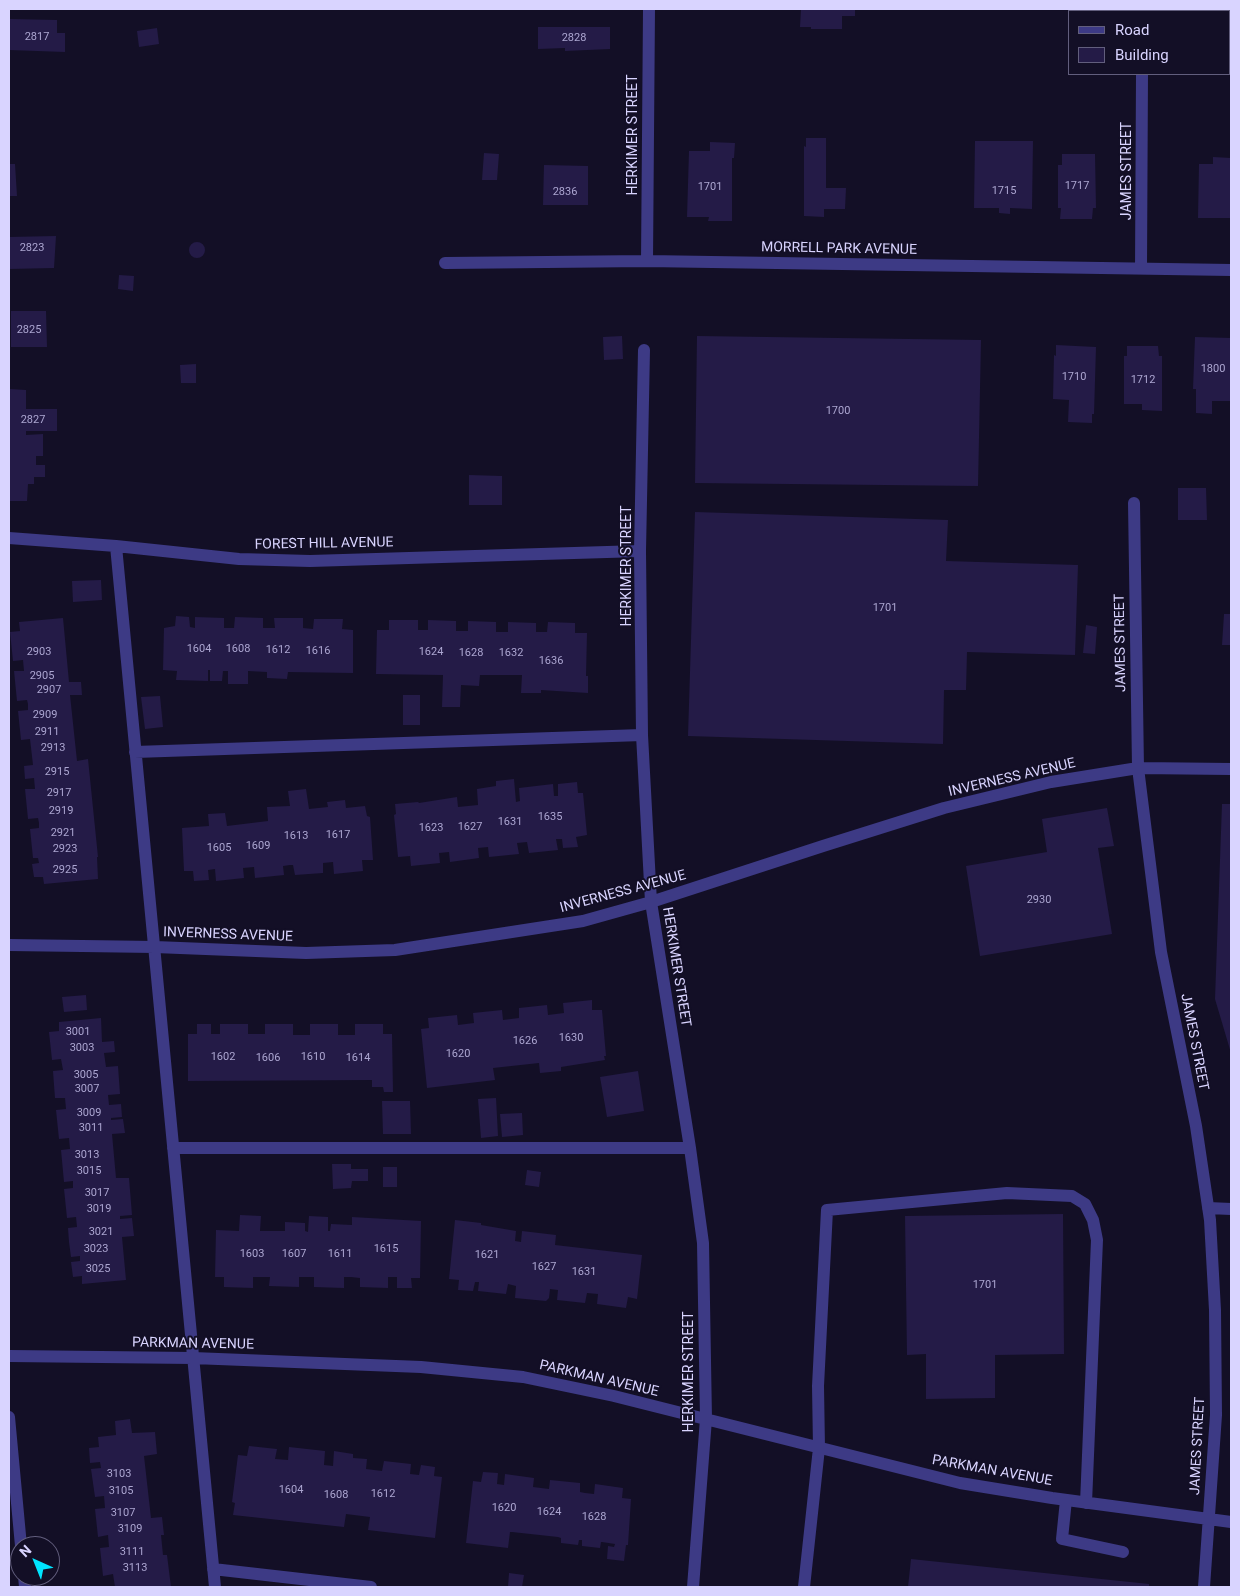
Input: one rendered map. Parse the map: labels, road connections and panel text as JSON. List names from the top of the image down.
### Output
{
  "streets": {
    "street": [
      "HERKIMER STREET",
      "JAMES STREET",
      "MORRELL PARK AVENUE",
      "FOREST HILL AVENUE",
      "INVERNESS AVENUE",
      "PARKMAN AVENUE"
    ]
  },
  "crossings": [
    ["HERKIMER STREET", "MORRELL PARK AVENUE"],
    ["HERKIMER STREET", "FOREST HILL AVENUE"],
    ["HERKIMER STREET", "INVERNESS AVENUE"],
    ["HERKIMER STREET", "PARKMAN AVENUE"],
    ["JAMES STREET", "MORRELL PARK AVENUE"],
    ["JAMES STREET", "INVERNESS AVENUE"],
    ["JAMES STREET", "PARKMAN AVENUE"]
  ],
  "house_numbers": [
    "2817",
    "2828",
    "1717",
    "1701",
    "1715",
    "2836",
    "2823",
    "2825",
    "1800",
    "1710",
    "1712",
    "1700",
    "2827",
    "1701",
    "1604",
    "1608",
    "1612",
    "1616",
    "2903",
    "1624",
    "1628",
    "1632",
    "1636",
    "2905",
    "2907",
    "2909",
    "2911",
    "2913",
    "2915",
    "2917",
    "2919",
    "1635",
    "1631",
    "1627",
    "1623",
    "2921",
    "1617",
    "1613",
    "1609",
    "1605",
    "2923",
    "2925",
    "2930",
    "3001",
    "1630",
    "1626",
    "3003",
    "1620",
    "1602",
    "1610",
    "1606",
    "1614",
    "3005",
    "3007",
    "3009",
    "3011",
    "3013",
    "3015",
    "3017",
    "3019",
    "3021",
    "3023",
    "1615",
    "1603",
    "1607",
    "1611",
    "1621",
    "1627",
    "3025",
    "1631",
    "1701",
    "3103",
    "1604",
    "3105",
    "1612",
    "1608",
    "1620",
    "1624",
    "3107",
    "1628",
    "3109",
    "3111",
    "3113"
  ],
  "legend": ["Road", "Building"],
  "north": "top left"
}
